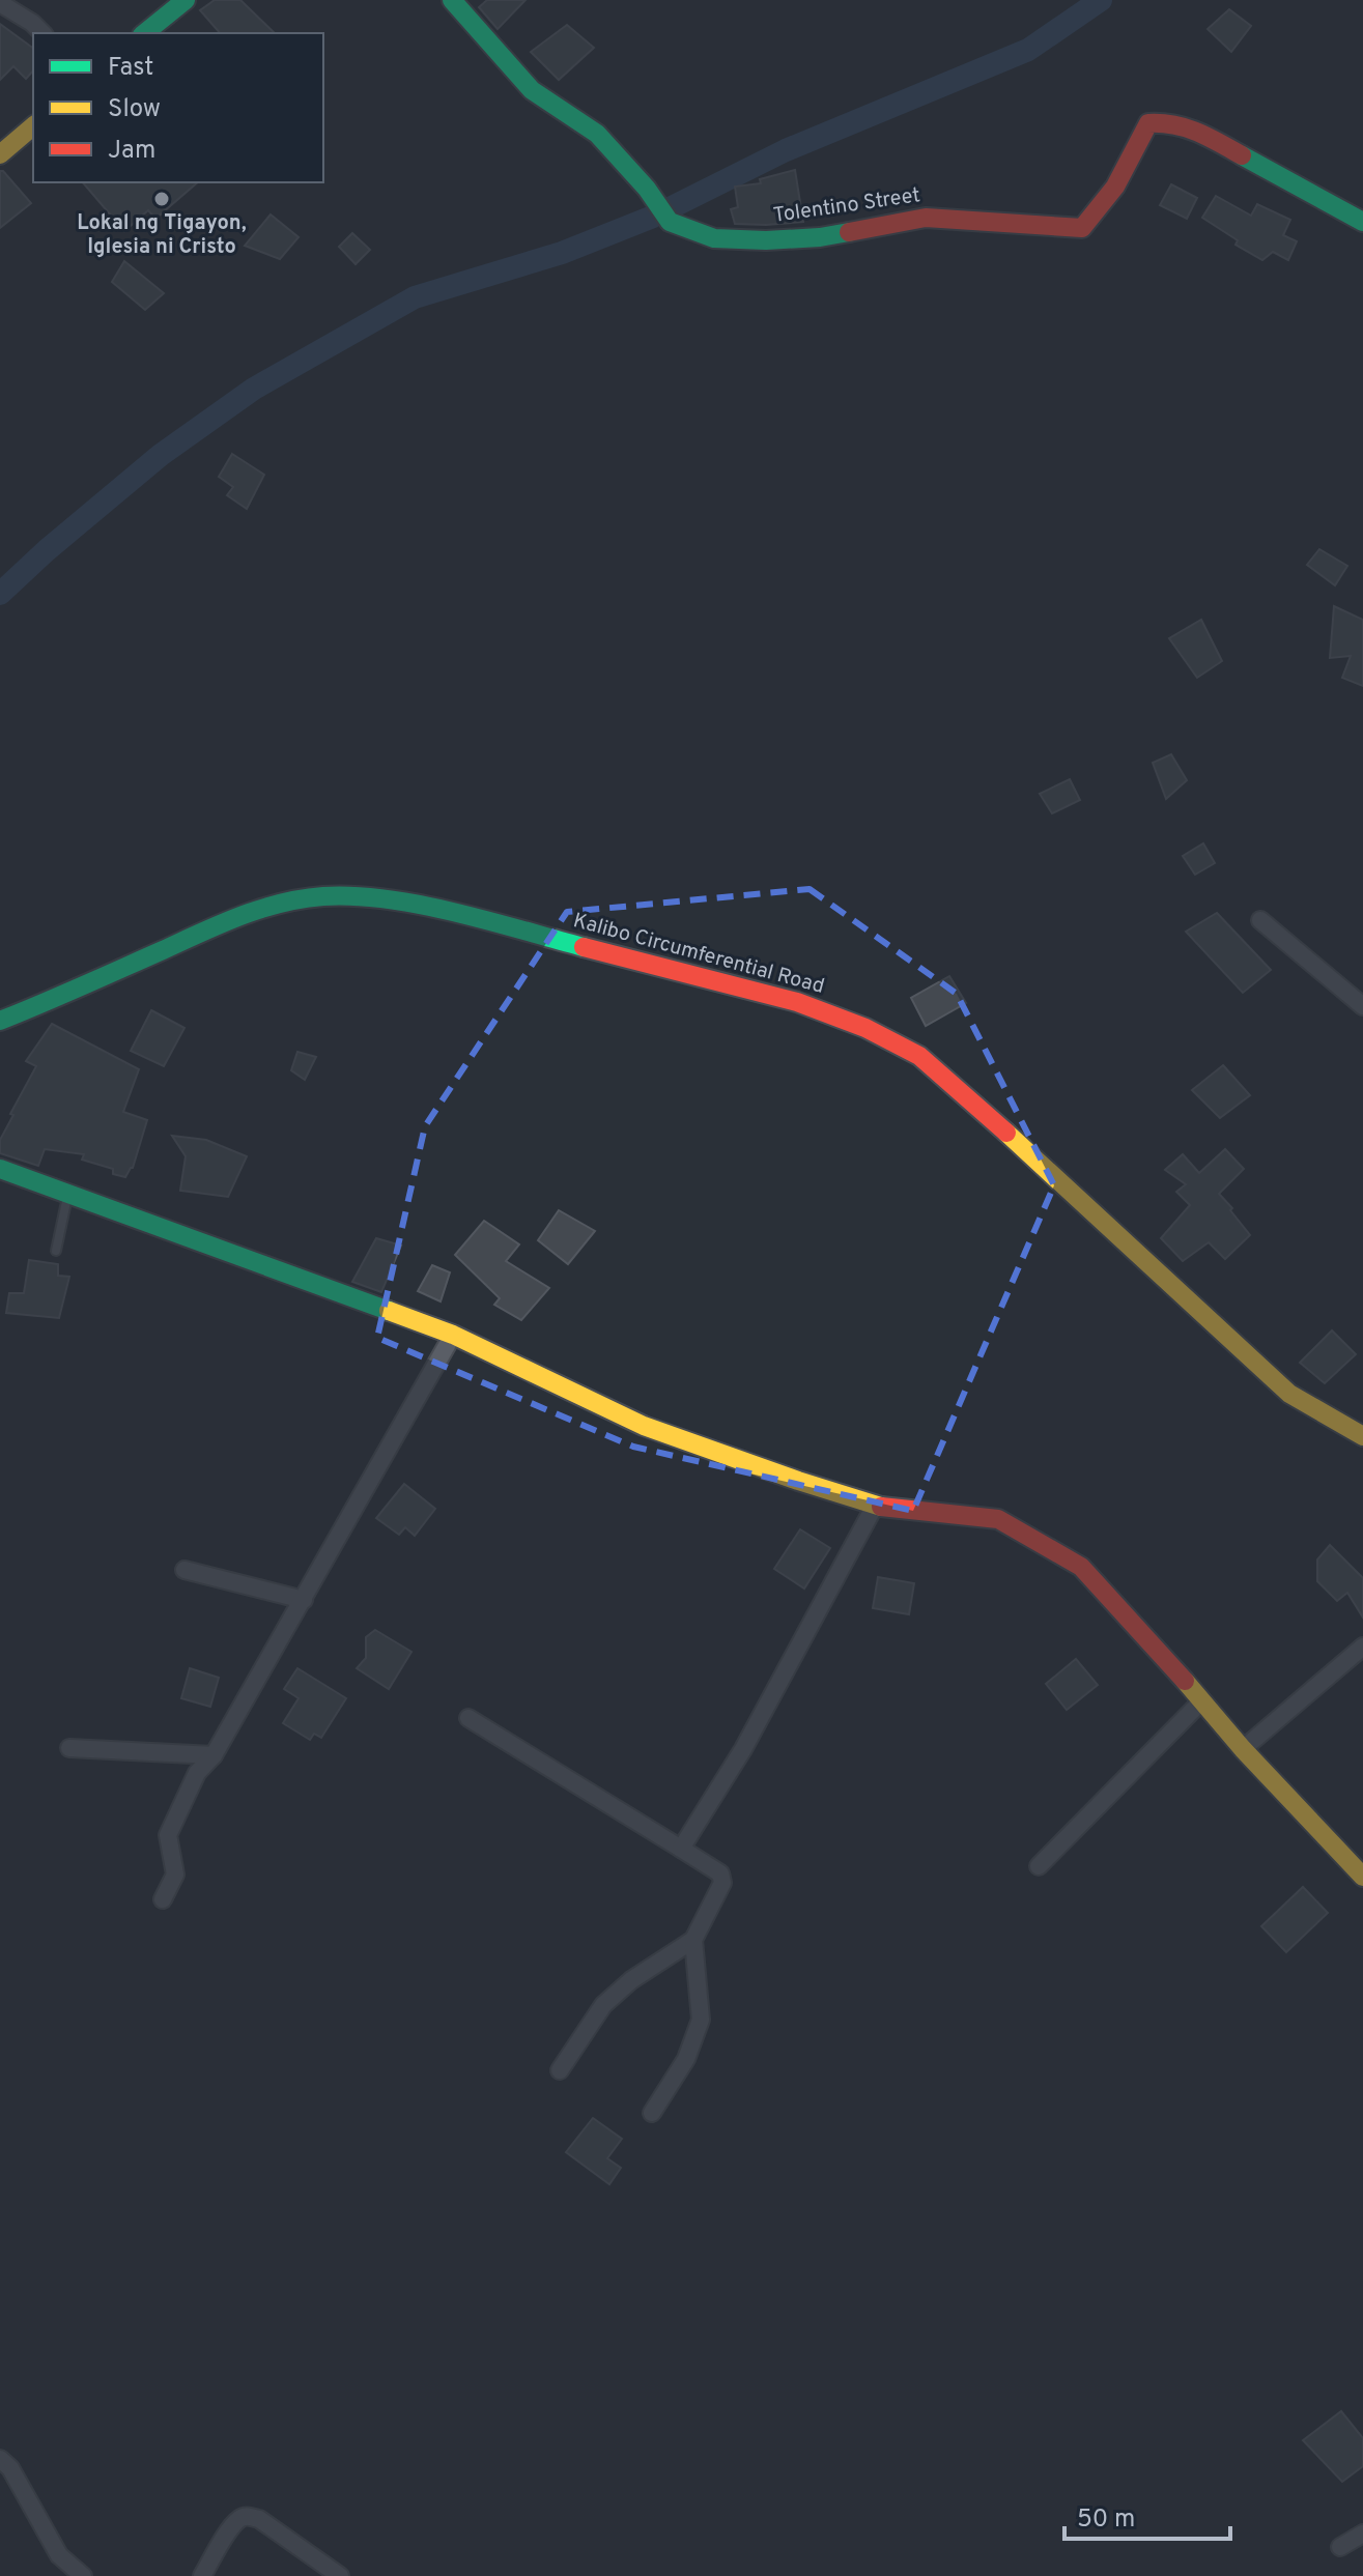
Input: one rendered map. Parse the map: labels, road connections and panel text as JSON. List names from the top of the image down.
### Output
{
  "streets": {
    "street": ["Tolentino Street", "Kalibo Circumferential Road"]
  },
  "places": ["Lokal ng Tigayon, Iglesia ni Cristo"],
  "legend": ["Fast", "Slow", "Jam"],
  "scale_bar": "50 m"
}
